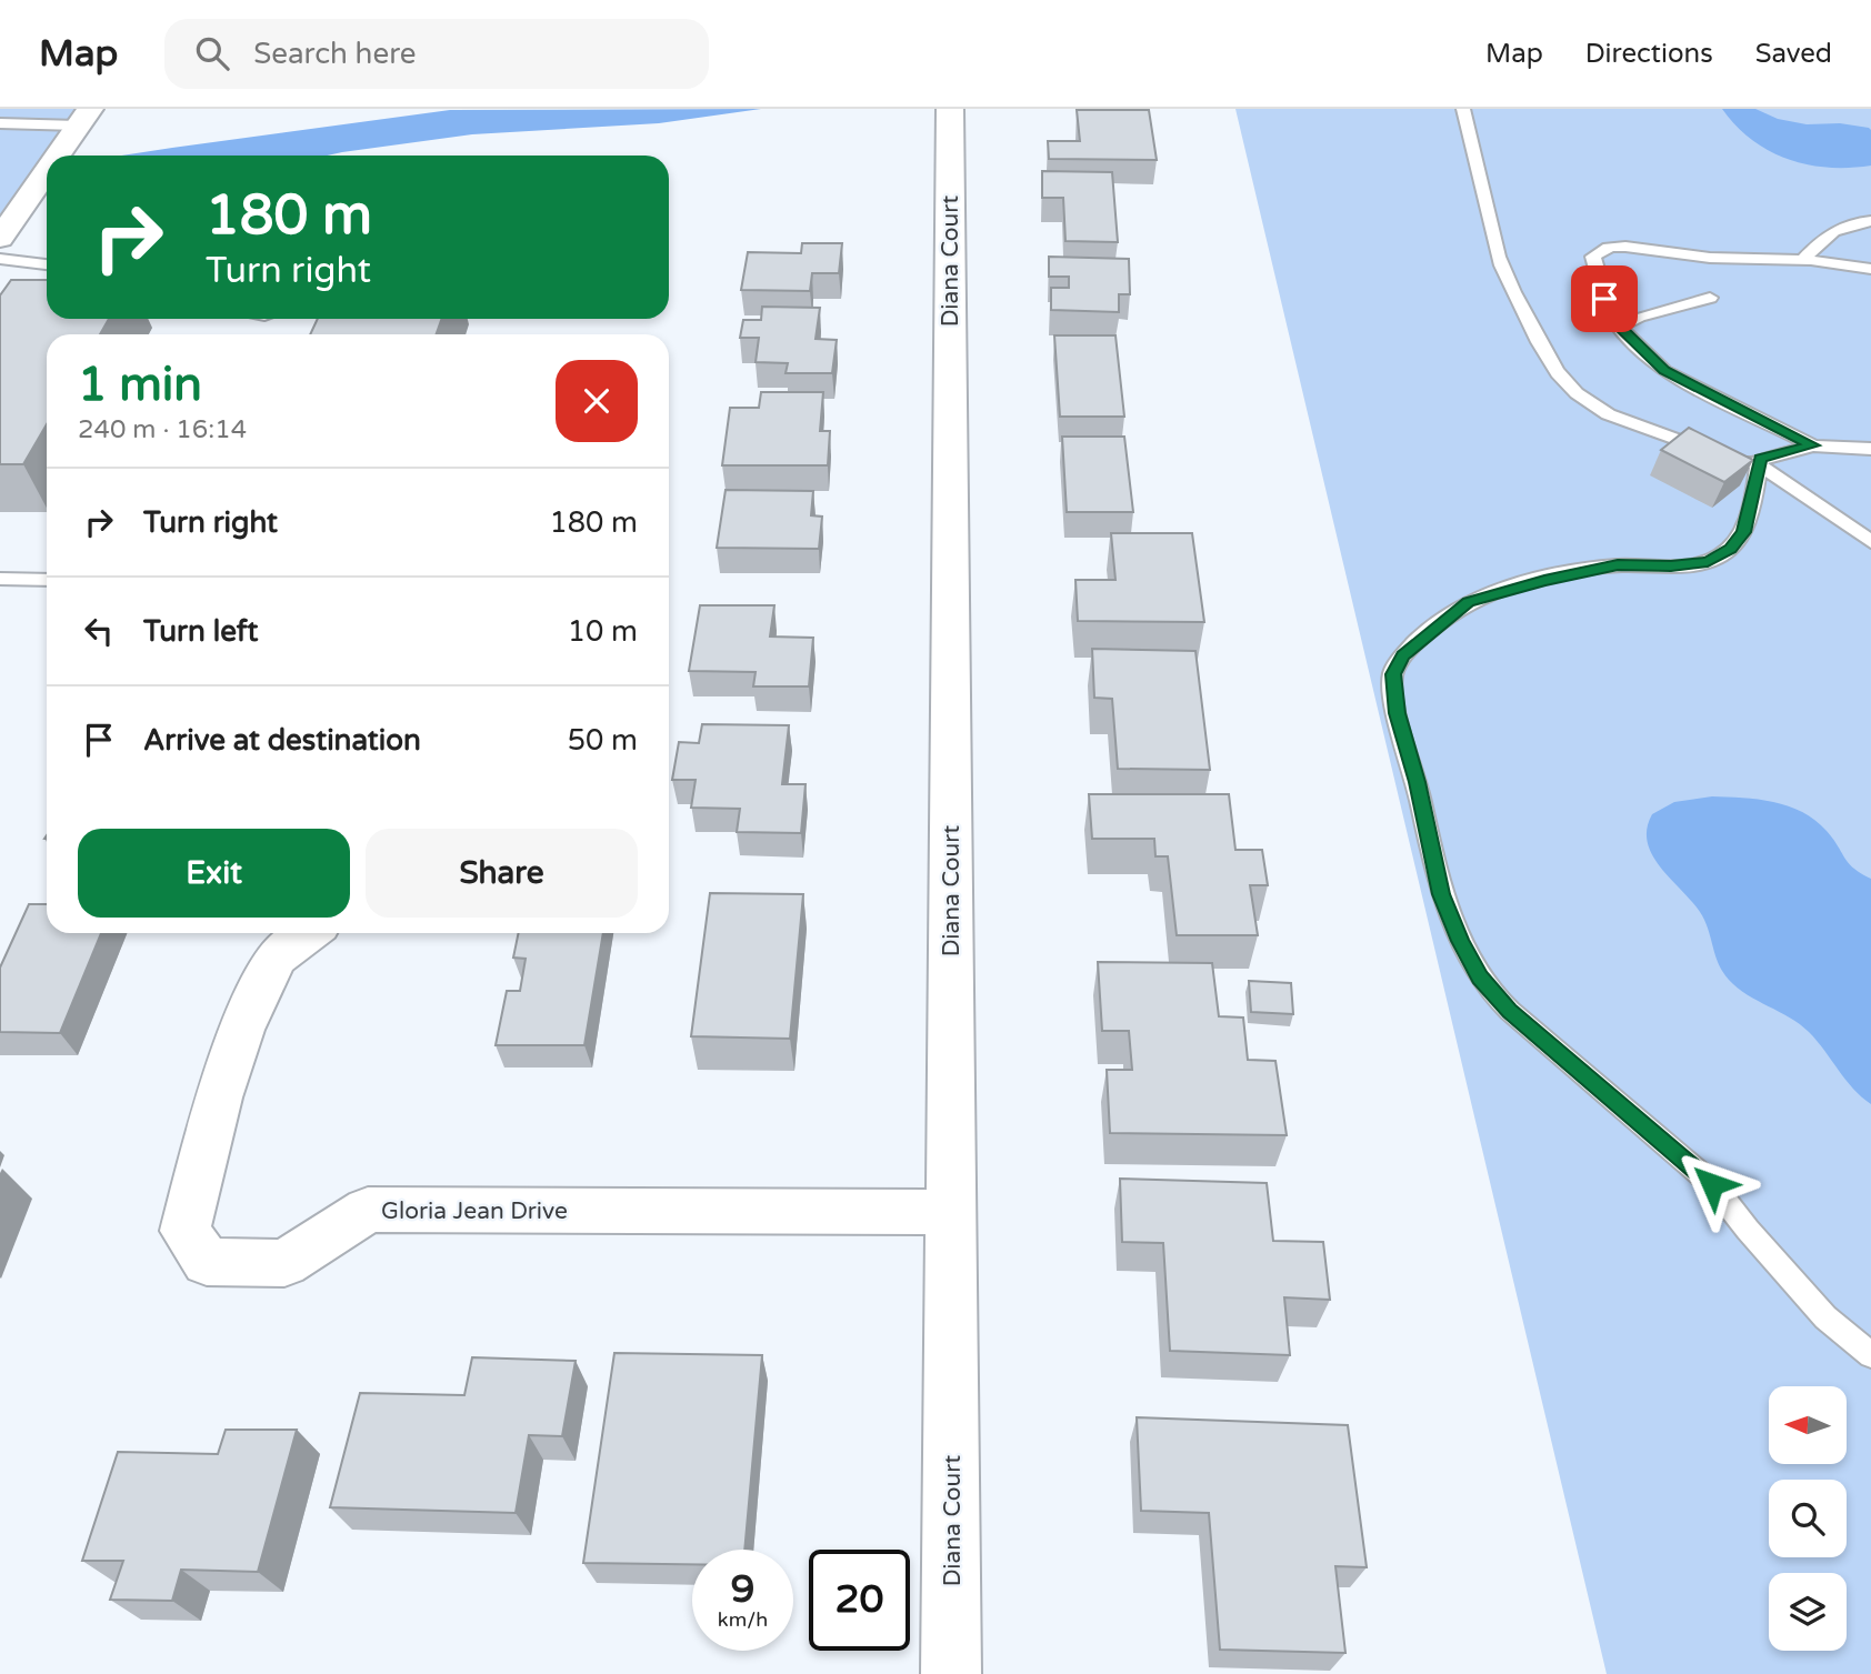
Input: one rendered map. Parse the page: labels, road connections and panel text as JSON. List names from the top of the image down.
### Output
{
  "streets": {
    "street": ["Diana Court", "Gloria Jean Drive"]
  },
  "crossings": [
    ["Diana Court", "Gloria Jean Drive"]
  ],
  "north": "left",
  "page": {
    "header": "Map",
    "search": "Search here",
    "nav": ["Map", "Directions", "Saved"],
    "turn": ["180 m", "Turn right"],
    "heading": ["1 min", "240 m · 16:14"],
    "list": [
      {
        "name": "Turn right",
        "value": "180 m"
      },
      {
        "name": "Turn left",
        "value": "10 m"
      },
      {
        "name": "Arrive at destination",
        "value": "50 m"
      }
    ],
    "buttons": ["Exit", "Share"],
    "speed": "9 km/h",
    "limit": "20"
  }
}
